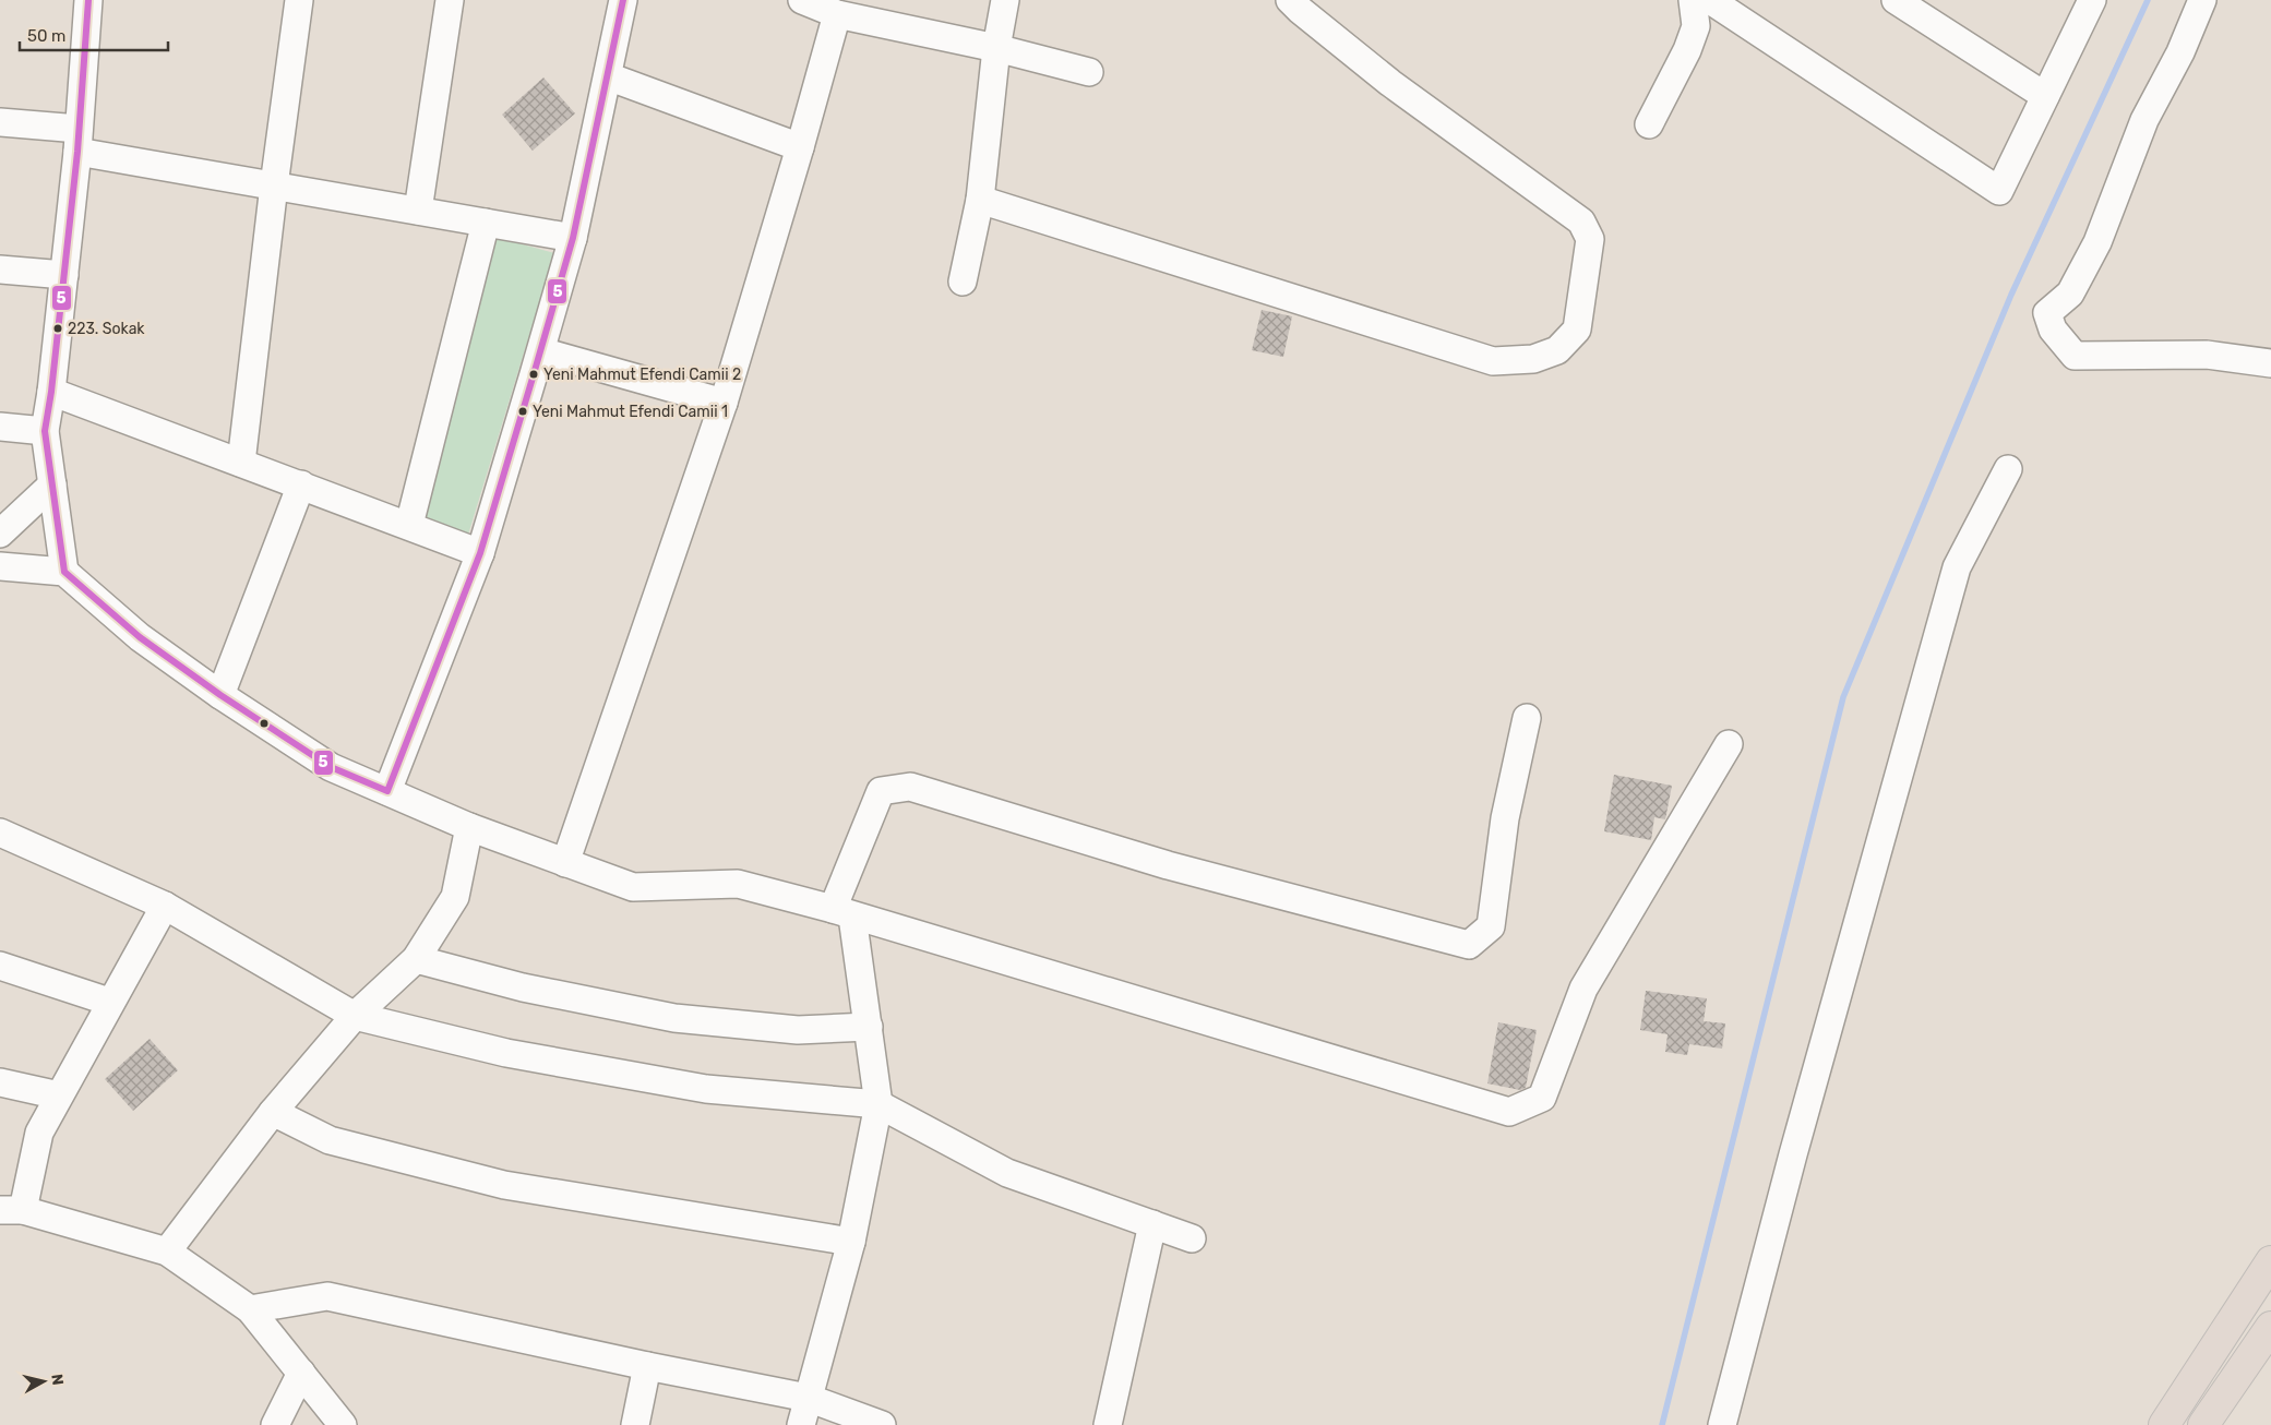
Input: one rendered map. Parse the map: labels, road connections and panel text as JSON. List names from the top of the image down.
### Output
{
  "places": ["223. Sokak", "Yeni Mahmut Efendi Camii 2", "Yeni Mahmut Efendi Camii 1"],
  "lines": ["transit line 5"],
  "scale_bar": "50 m",
  "north": "right"
}
